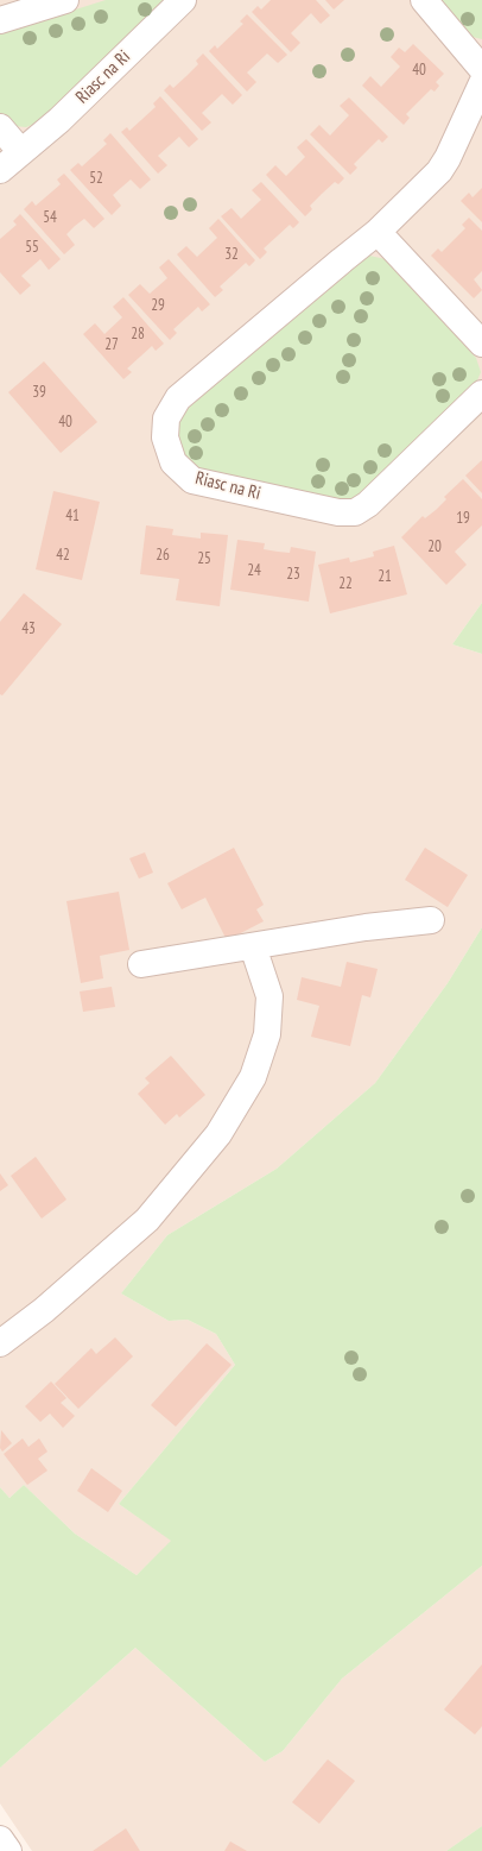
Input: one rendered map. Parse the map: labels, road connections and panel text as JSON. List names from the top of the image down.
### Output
{
  "streets": {
    "street": ["Riasc na Ri"]
  },
  "house_numbers": [
    "40",
    "52",
    "54",
    "55",
    "32",
    "29",
    "28",
    "27",
    "39",
    "40",
    "41",
    "19",
    "20",
    "42",
    "26",
    "25",
    "24",
    "23",
    "21",
    "22",
    "43"
  ]
}
